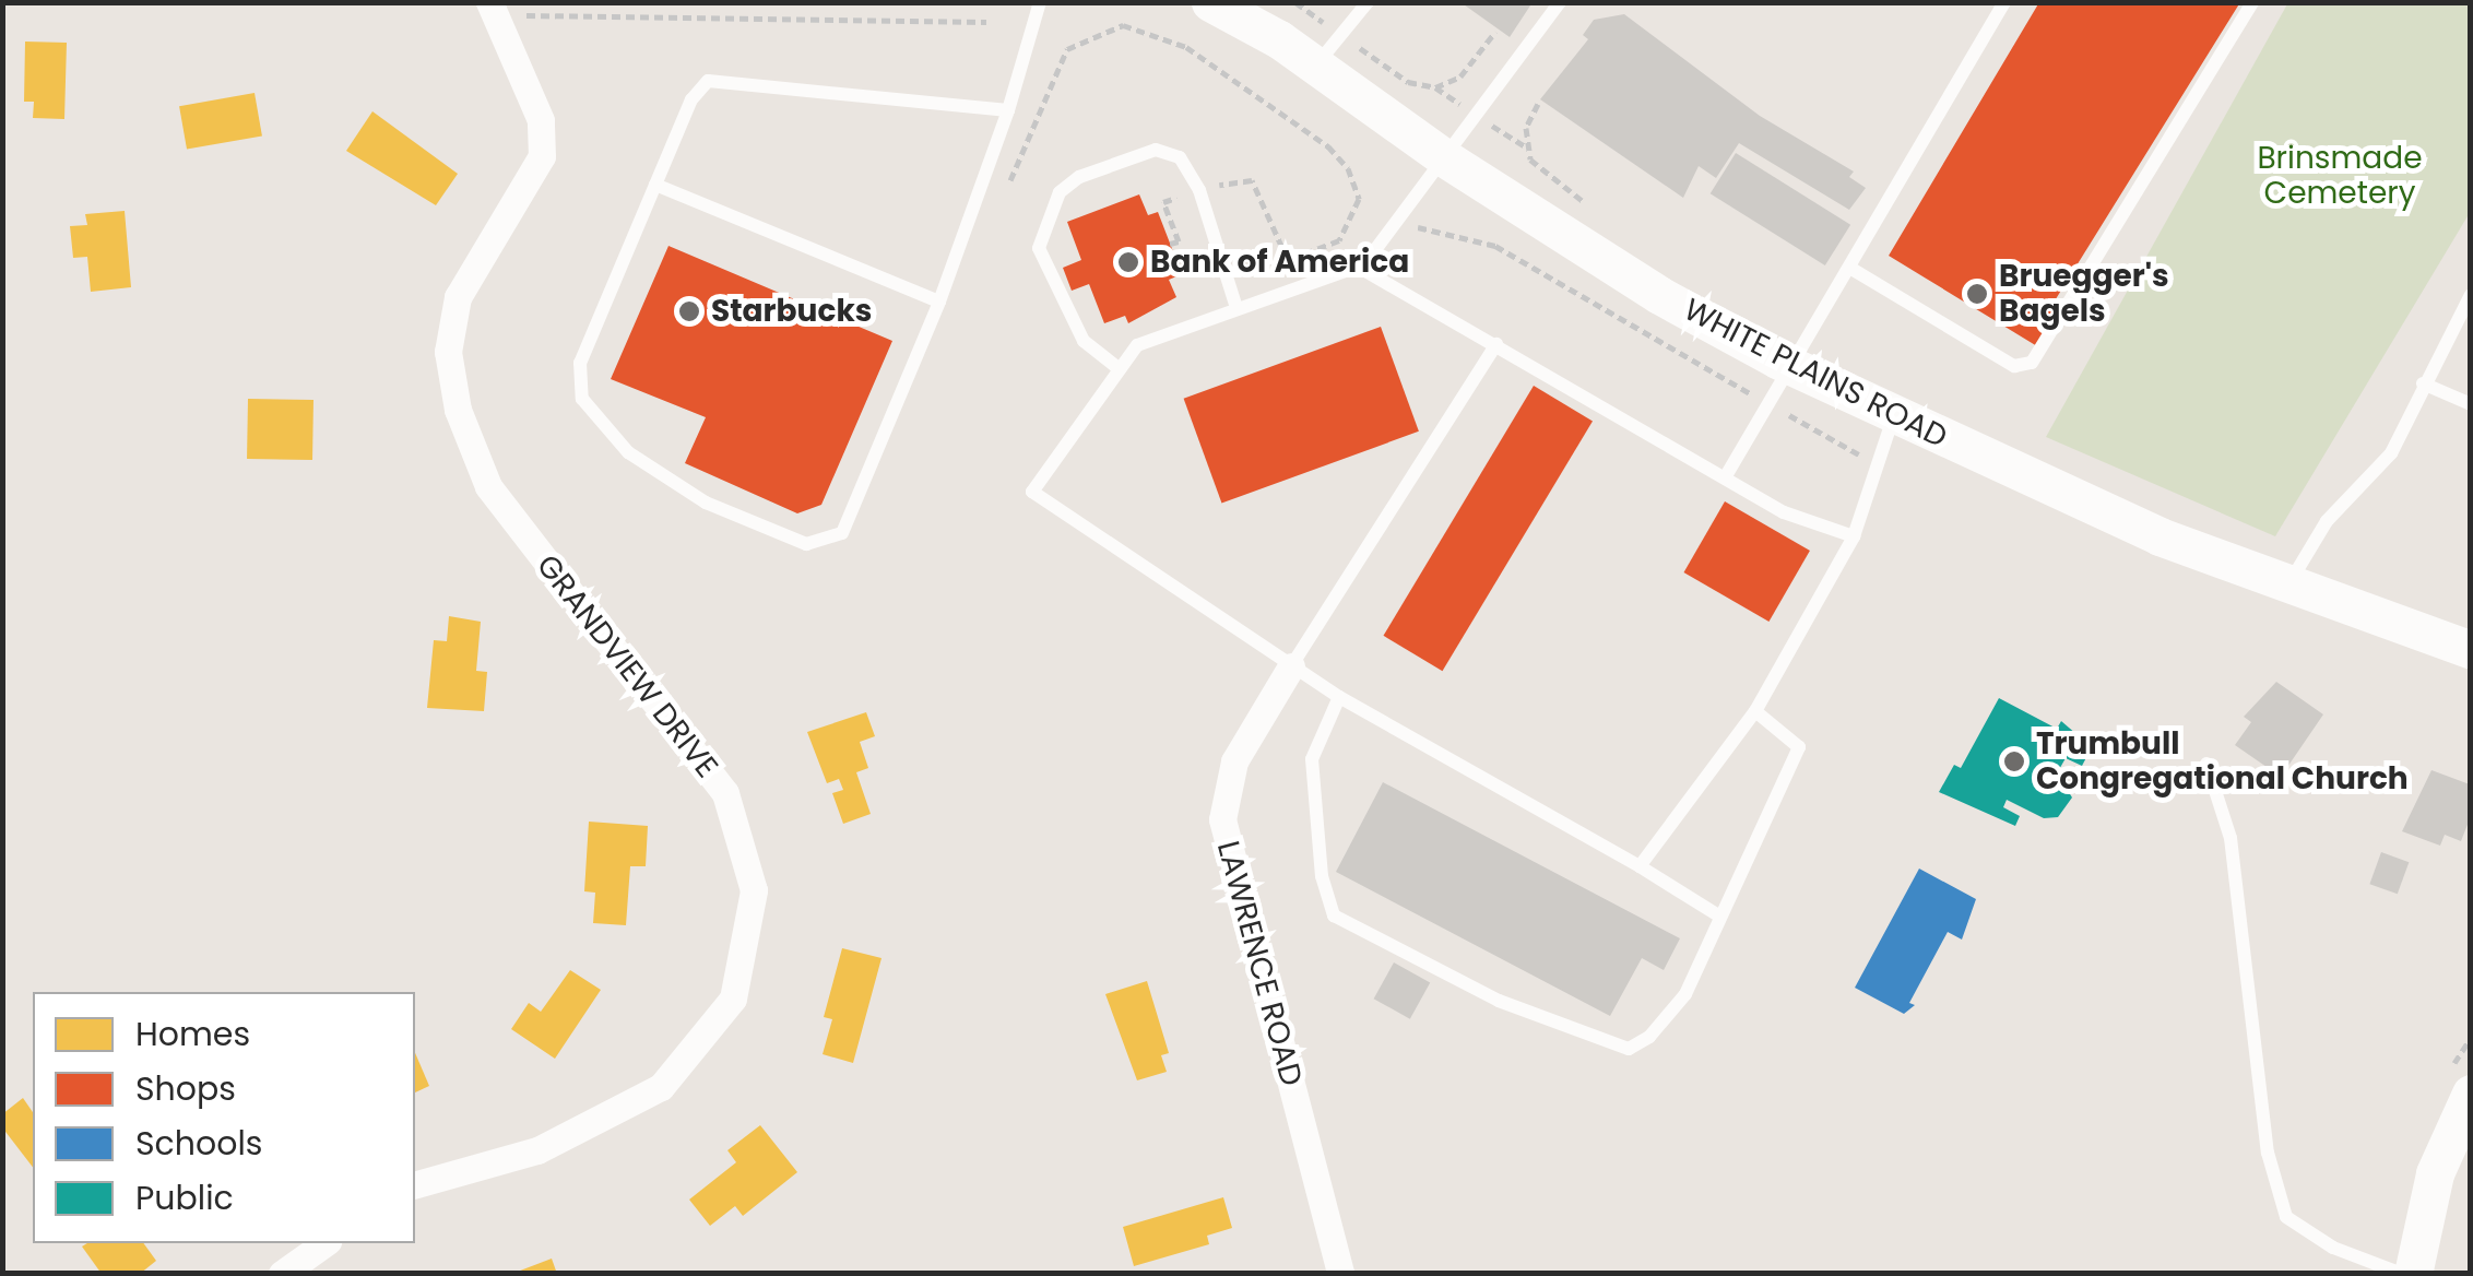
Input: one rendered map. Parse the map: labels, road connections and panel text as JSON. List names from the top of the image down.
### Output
{
  "streets": {
    "main road": ["WHITE PLAINS ROAD"],
    "street": ["GRANDVIEW DRIVE", "LAWRENCE ROAD"]
  },
  "parks": ["Brinsmade Cemetery"],
  "places": [
    "Bank of America",
    "Bruegger's Bagels",
    "Starbucks",
    "Trumbull Congregational Church"
  ],
  "legend": [
    "Homes",
    "Shops",
    "Schools",
    "Public"
  ]
}
